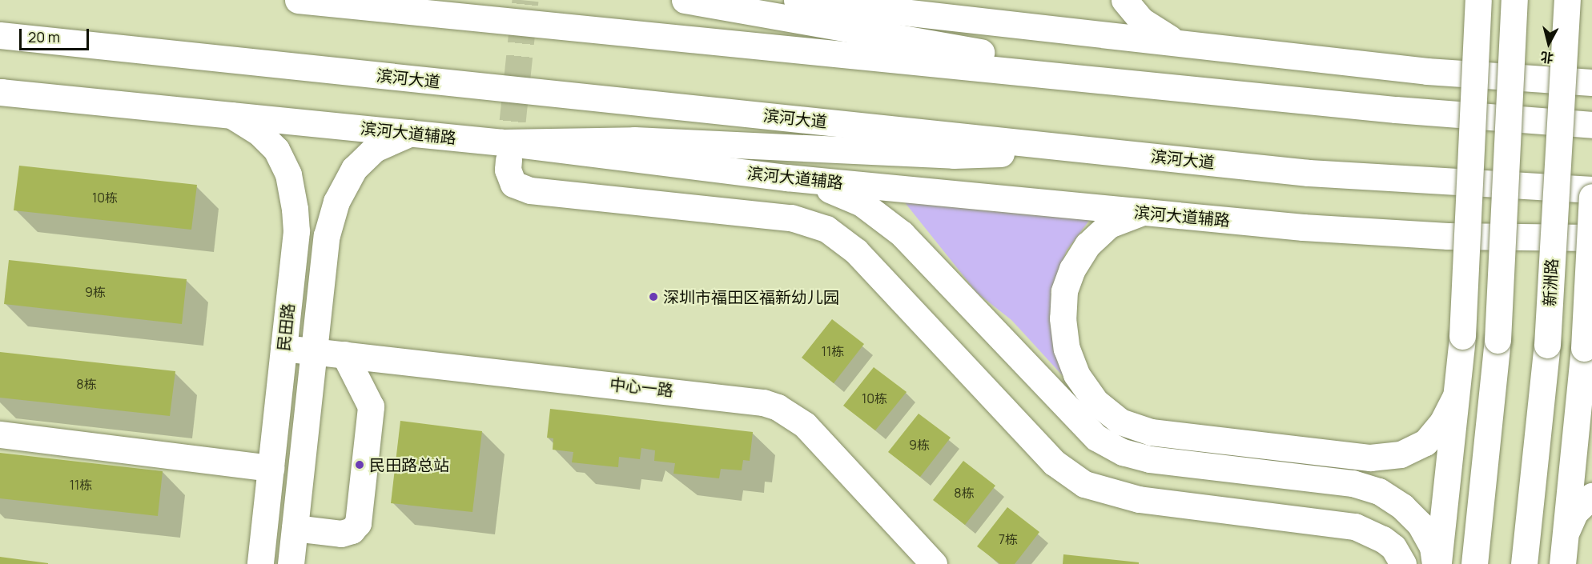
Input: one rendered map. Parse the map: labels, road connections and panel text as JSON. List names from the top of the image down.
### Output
{
  "streets": {
    "main road": [
      "滨河大道",
      "滨河大道辅路",
      "新洲路",
      "民田路",
      "中心一路"
    ]
  },
  "crossings": [
    ["滨河大道辅路", "民田路"],
    ["民田路", "中心一路"]
  ],
  "places": ["深圳市福田区福新幼儿园", "民田路总站"],
  "house_numbers": [
    "10栋",
    "9栋",
    "11栋",
    "8栋",
    "10栋",
    "9栋",
    "11栋",
    "8栋",
    "7栋"
  ],
  "scale_bar": "20 m",
  "north": "bottom"
}
